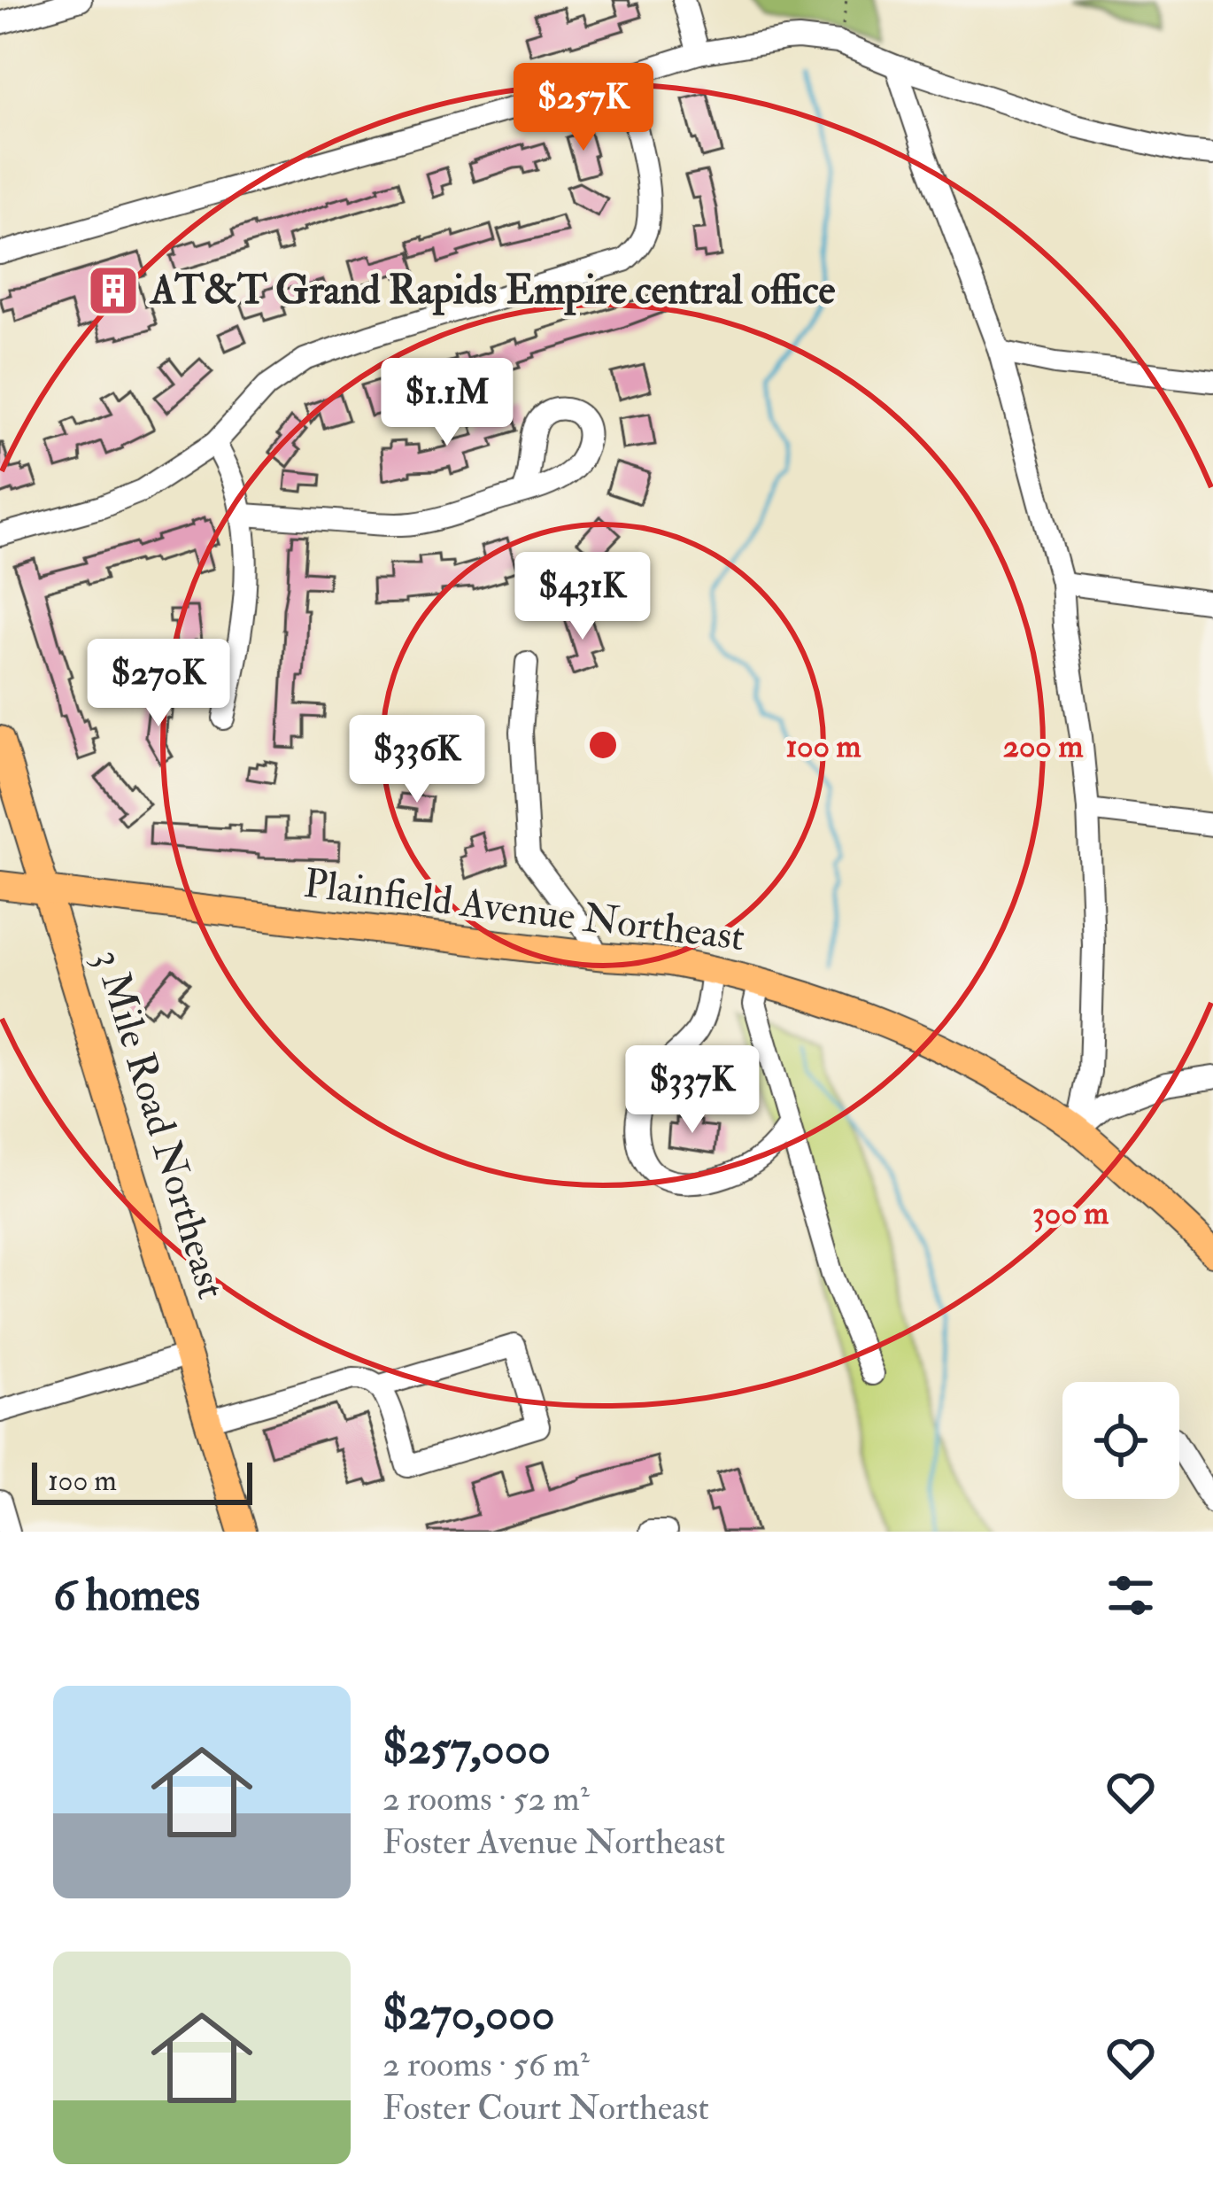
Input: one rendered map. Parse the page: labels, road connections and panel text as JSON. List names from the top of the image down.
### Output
{
  "streets": {
    "main road": ["Plainfield Avenue Northeast", "3 Mile Road Northeast"]
  },
  "crossings": [
    ["Plainfield Avenue Northeast", "3 Mile Road Northeast"]
  ],
  "places": {
    "building": ["AT&T Grand Rapids Empire central office"]
  },
  "scale_bar": "100 m",
  "page": {
    "price": [
      "$257K",
      "$1.1M",
      "$431K",
      "$270K",
      "$336K",
      "$337K"
    ],
    "scale": "100 m",
    "heading": "6 homes",
    "list": [
      {
        "name": "$257,000",
        "note": "2 rooms · 52 m² · Foster Avenue Northeast"
      },
      {
        "name": "$270,000",
        "note": "2 rooms · 56 m² · Foster Court Northeast"
      }
    ]
  },
  "rings": ["100 m", "200 m", "300 m"]
}
